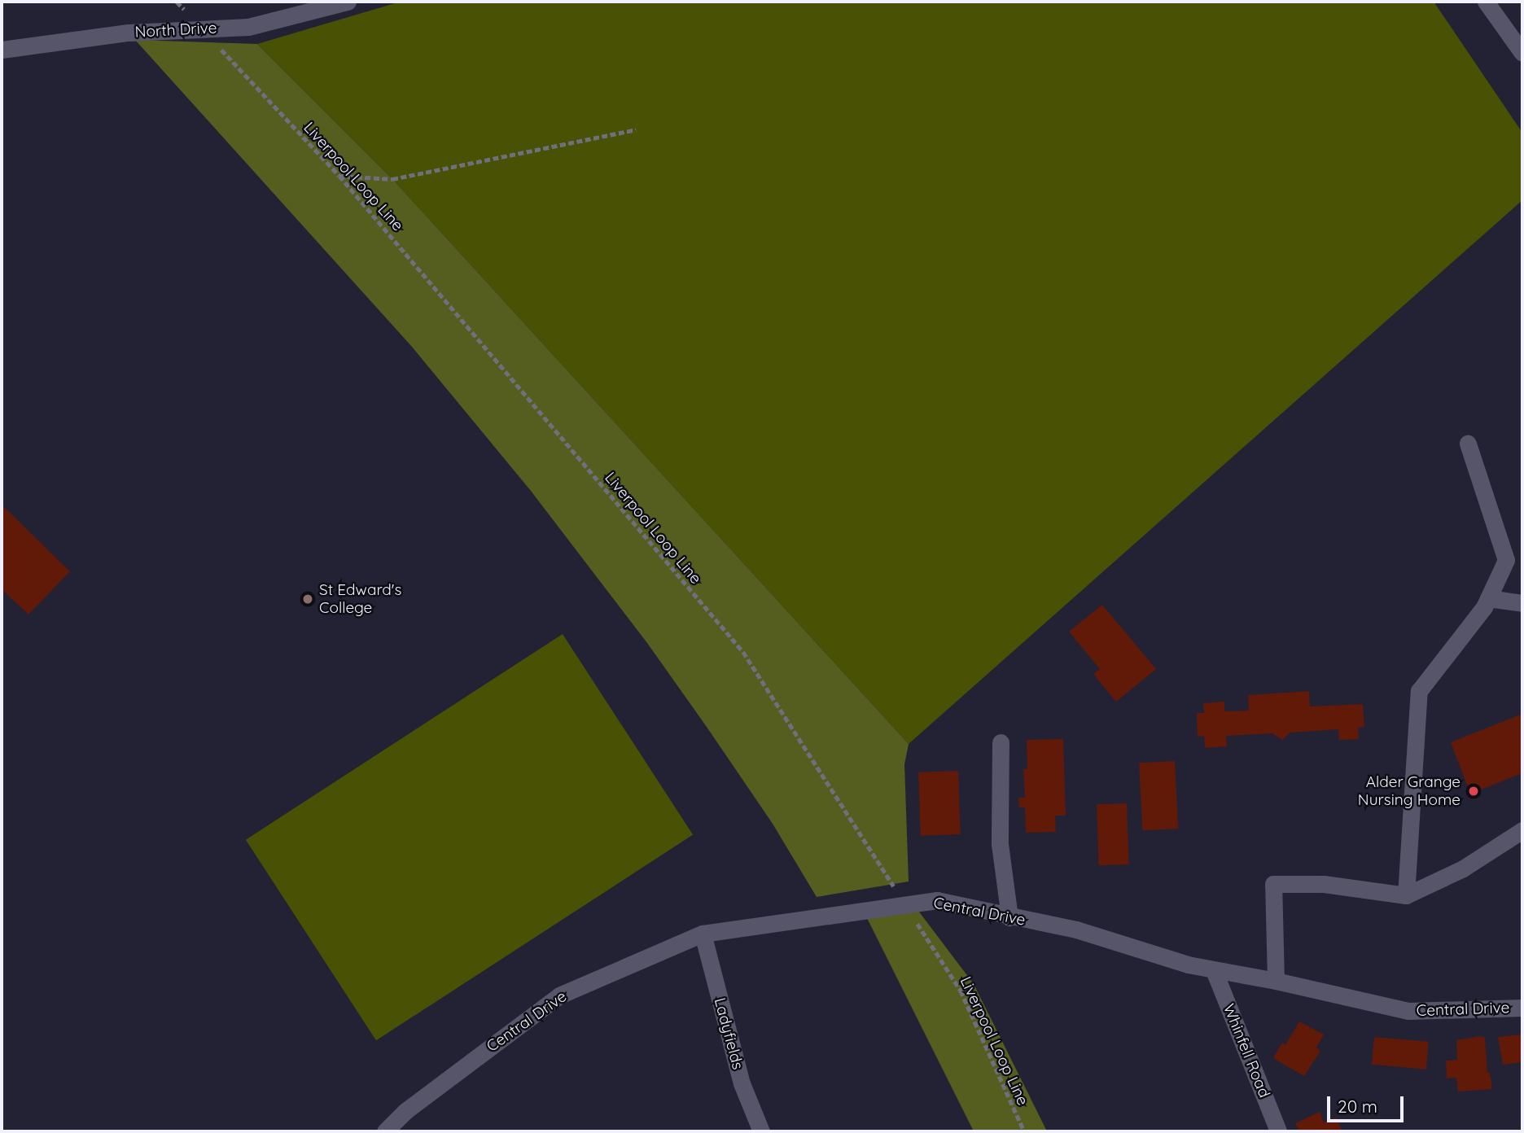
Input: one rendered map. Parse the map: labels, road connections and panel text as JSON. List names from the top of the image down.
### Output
{
  "streets": {
    "street": [
      "North Drive",
      "Central Drive",
      "Ladyfields",
      "Whinfell Road"
    ],
    "path": ["Liverpool Loop Line"]
  },
  "crossings": [
    ["Central Drive", "Ladyfields"],
    ["Central Drive", "Whinfell Road"]
  ],
  "places": ["St Edward's College", "Alder Grange Nursing Home"],
  "scale_bar": "20 m"
}
